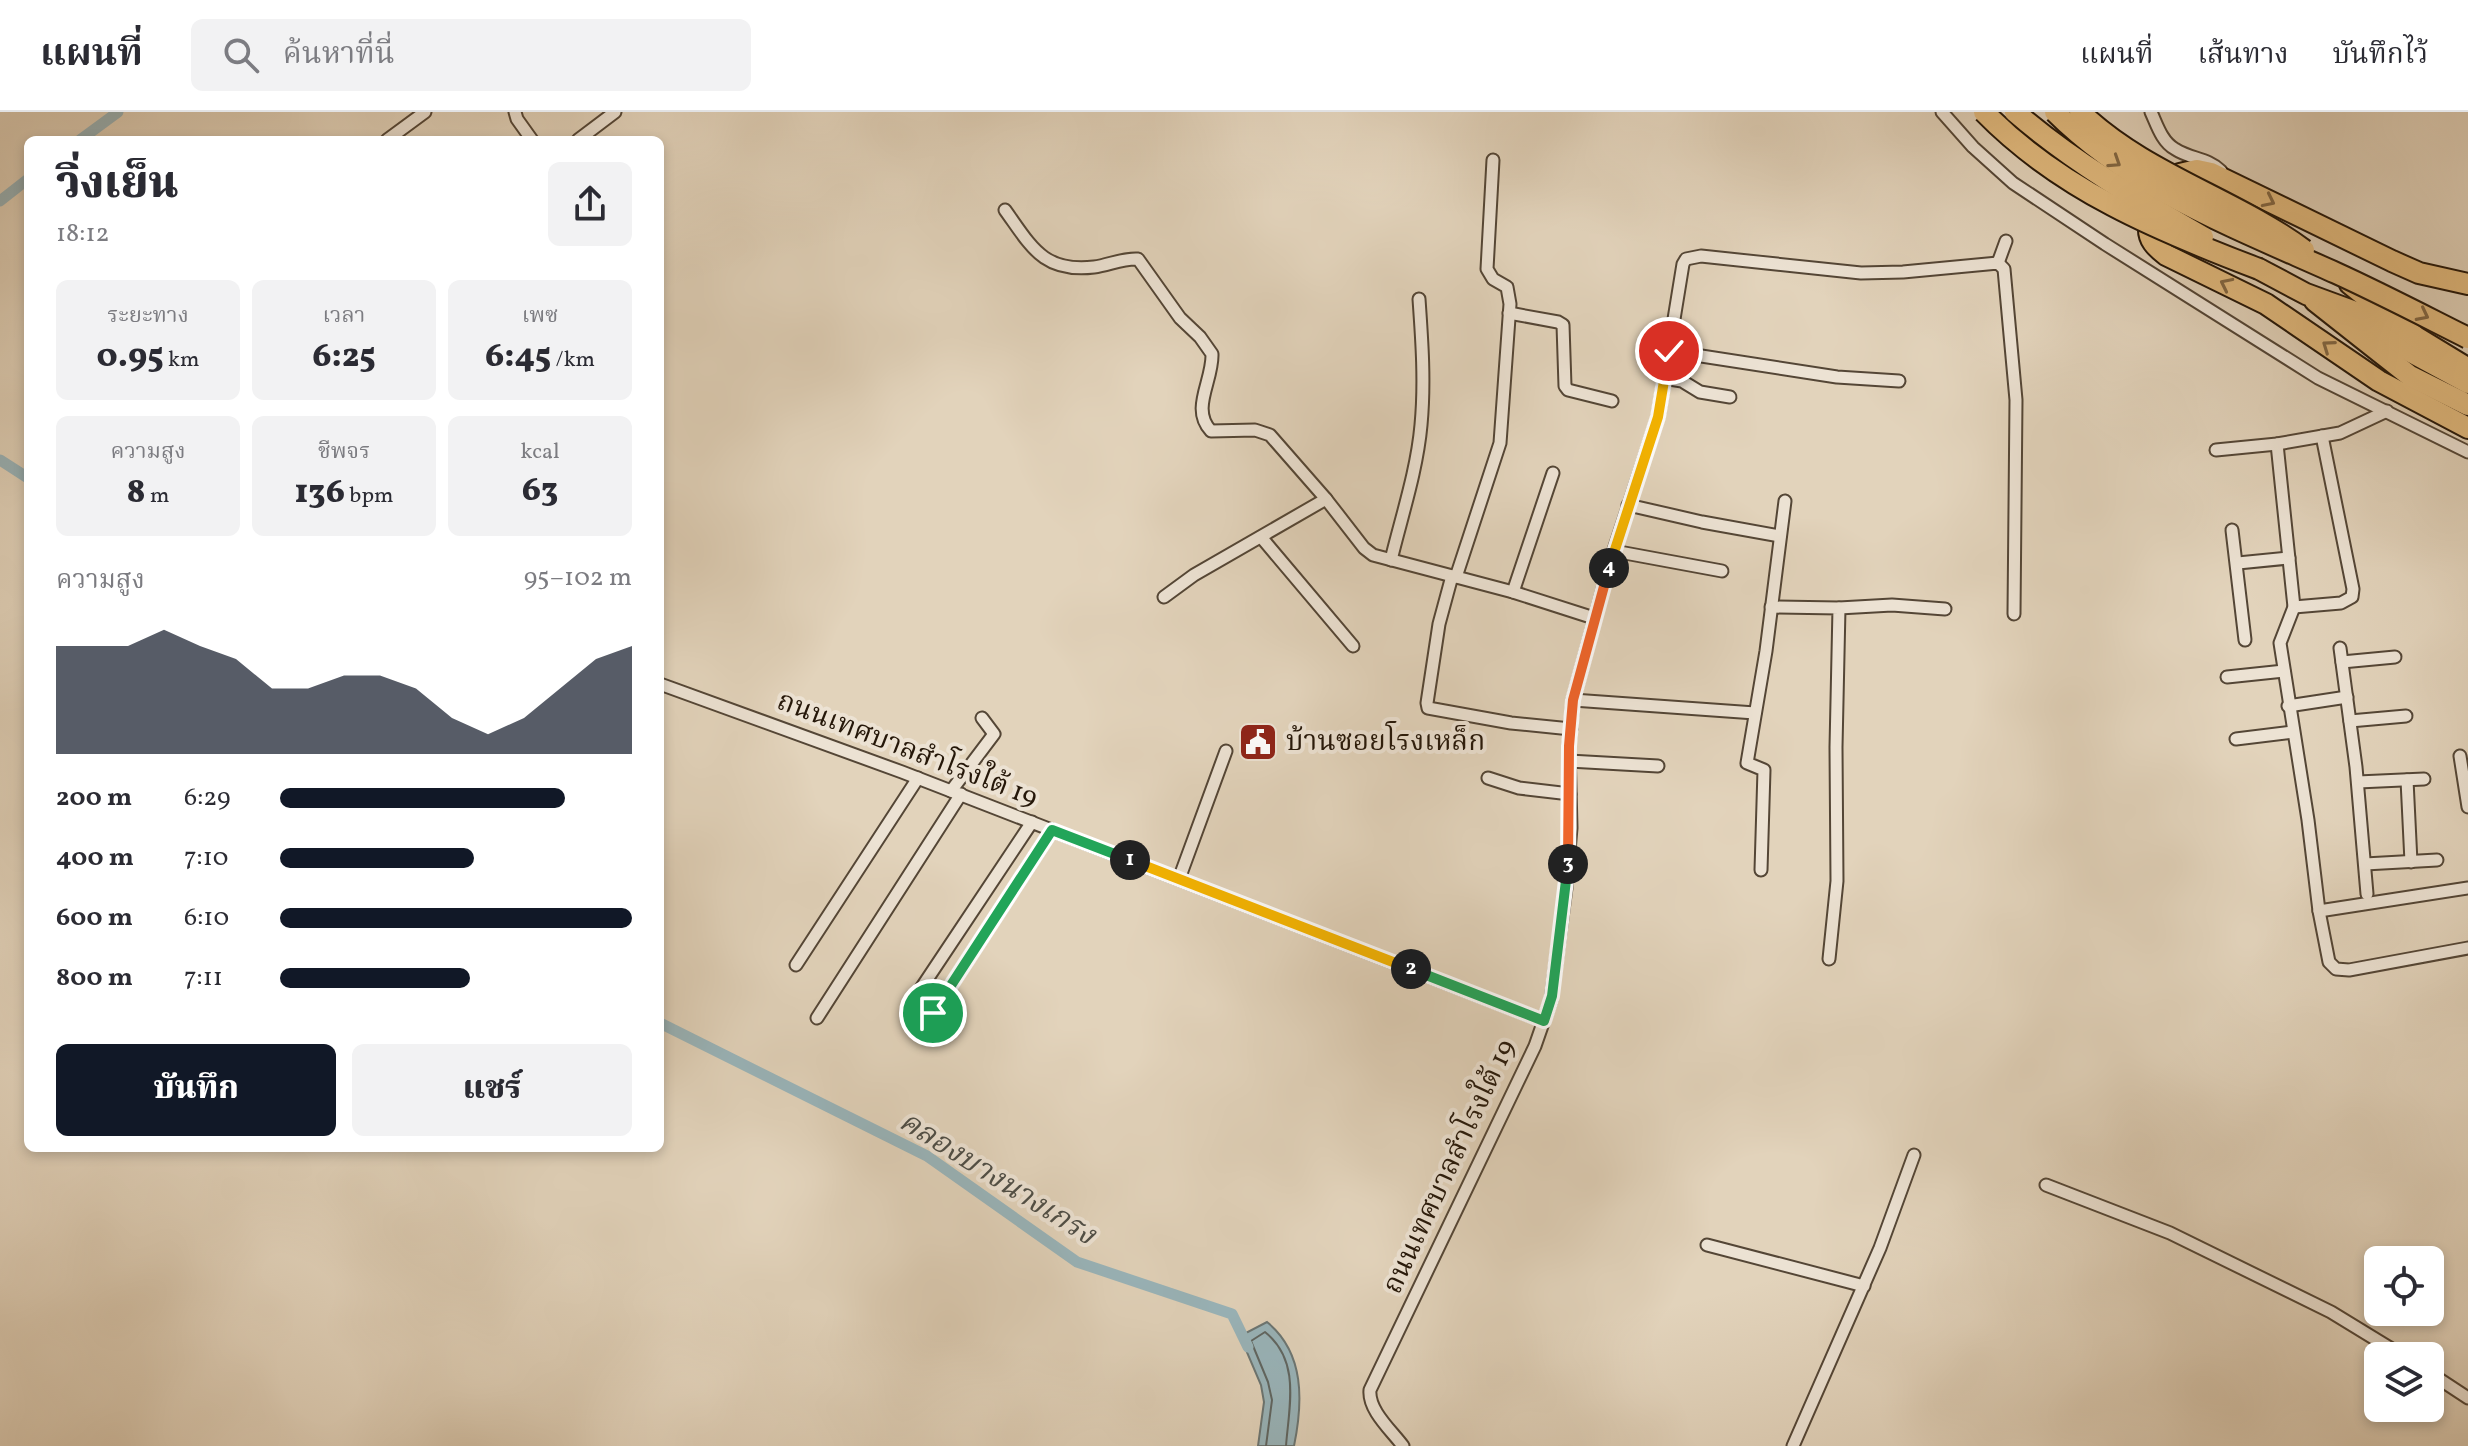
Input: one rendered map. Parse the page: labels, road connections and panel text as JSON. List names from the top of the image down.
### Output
{
  "streets": {
    "street": ["ถนนเทศบาลสำโรงใต้ 19"]
  },
  "water": ["คลองบางนางเกรง"],
  "places": {
    "public building": ["บ้านซอยโรงเหล็ก"]
  },
  "page": {
    "header": "แผนที่",
    "search": "ค้นหาที่นี่",
    "nav": ["แผนที่", "เส้นทาง", "บันทึกไว้"],
    "heading": ["วิ่งเย็น", "18:12"],
    "stats": [
      ["ระยะทาง", "0.95 km"],
      ["เวลา", "6:25"],
      ["เพซ", "6:45 /km"],
      ["ความสูง", "8 m"],
      ["ชีพจร", "136 bpm"],
      ["kcal", "63"]
    ],
    "chart": ["ความสูง", "95–102 m"],
    "pins": [
      "4",
      "1",
      "3",
      "2"
    ],
    "list": [
      {
        "name": "200 m",
        "note": "6:29"
      },
      {
        "name": "400 m",
        "note": "7:10"
      },
      {
        "name": "600 m",
        "note": "6:10"
      },
      {
        "name": "800 m",
        "note": "7:11"
      }
    ],
    "buttons": ["บันทึก", "แชร์"]
  }
}
